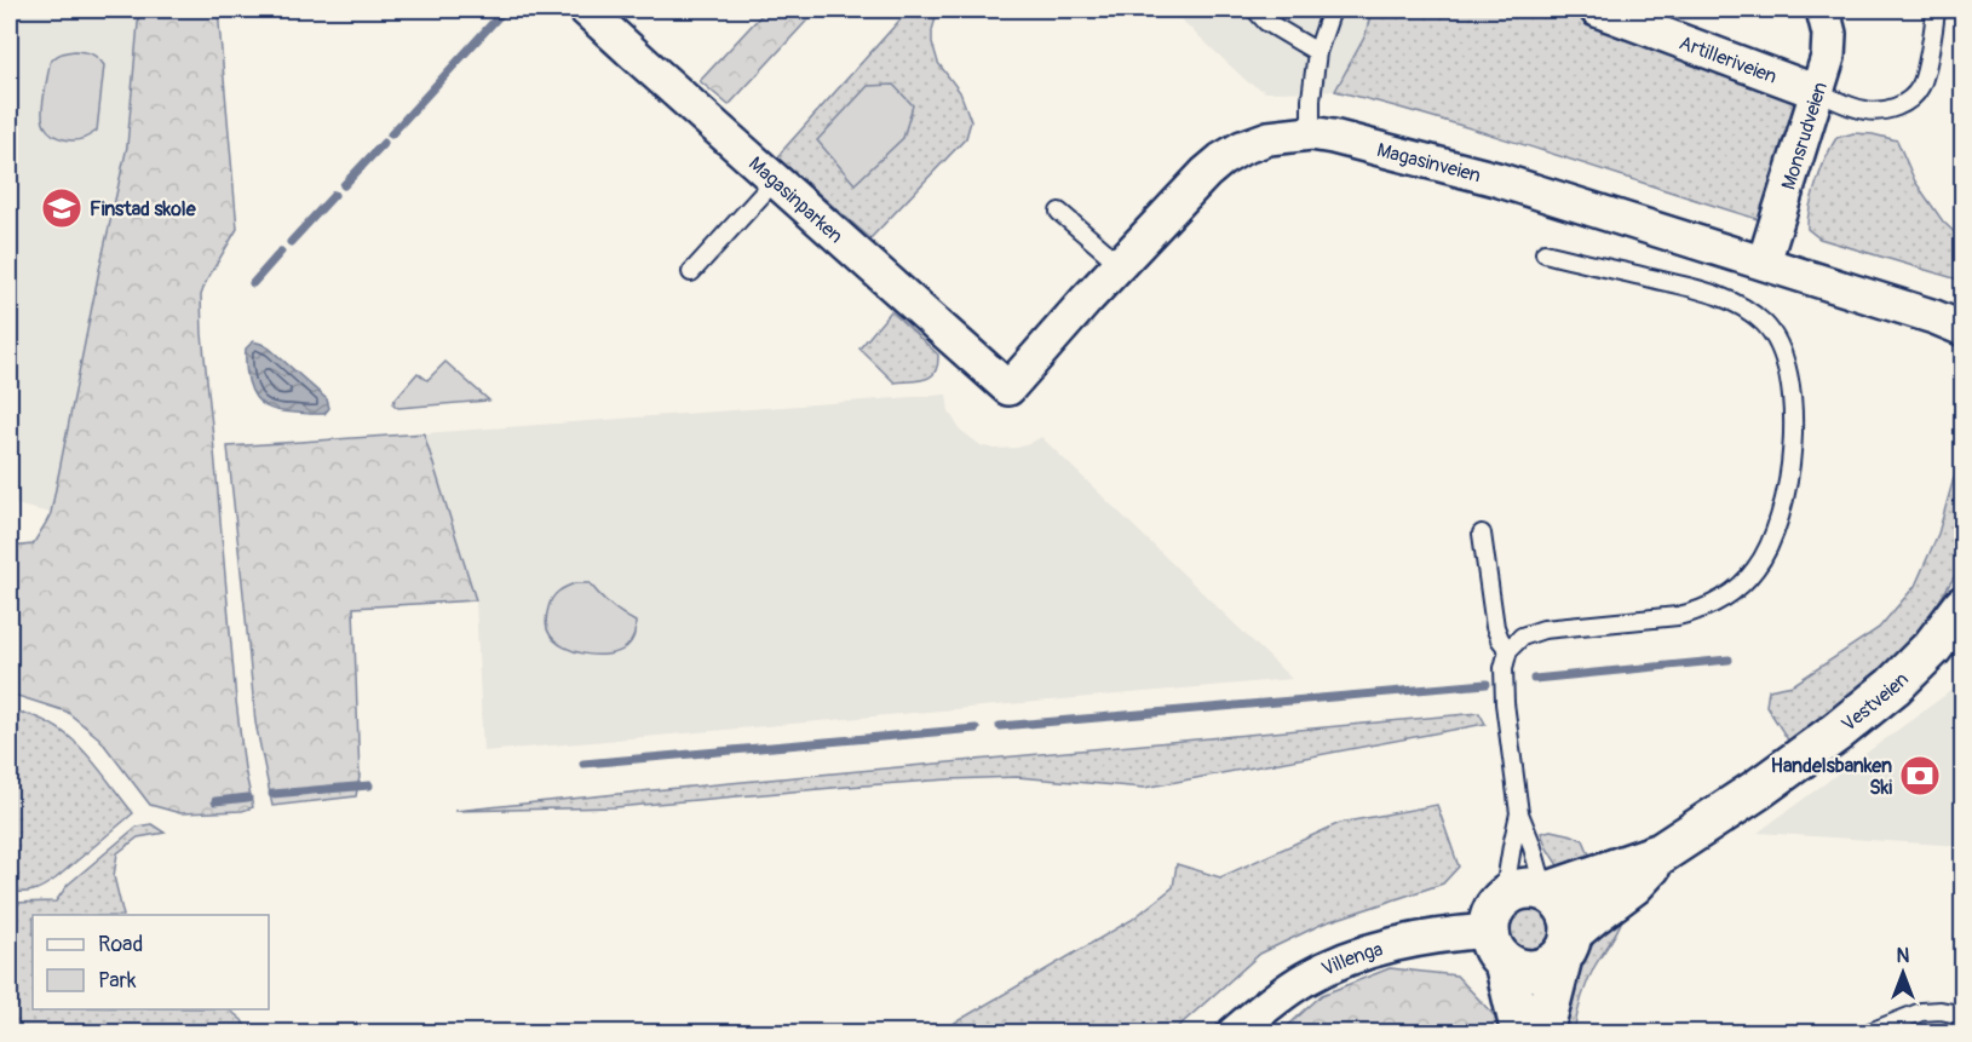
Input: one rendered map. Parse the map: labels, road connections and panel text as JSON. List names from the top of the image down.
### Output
{
  "streets": {
    "street": [
      "Artilleriveien",
      "Monsrudveien",
      "Magasinveien",
      "Magasinparken",
      "Vestveien",
      "Villenga"
    ]
  },
  "crossings": [
    ["Artilleriveien", "Monsrudveien"],
    ["Monsrudveien", "Magasinveien"],
    ["Magasinveien", "Magasinparken"],
    ["Vestveien", "Villenga"]
  ],
  "places": {
    "school or university": ["Finstad skole"],
    "bank": ["Handelsbanken Ski"]
  },
  "legend": ["Road", "Park"],
  "north": "top"
}
